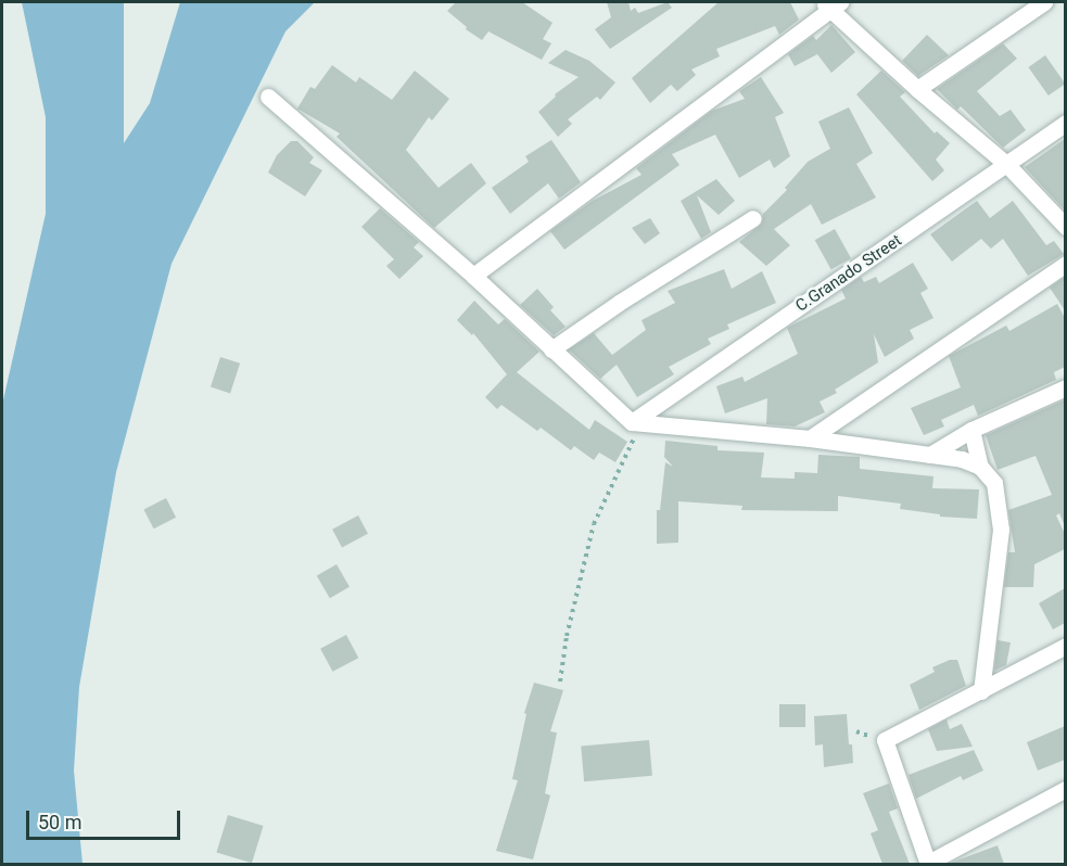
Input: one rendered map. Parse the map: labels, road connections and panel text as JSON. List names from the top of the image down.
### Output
{
  "streets": {
    "street": ["C.Granado Street"]
  },
  "scale_bar": "50 m"
}
